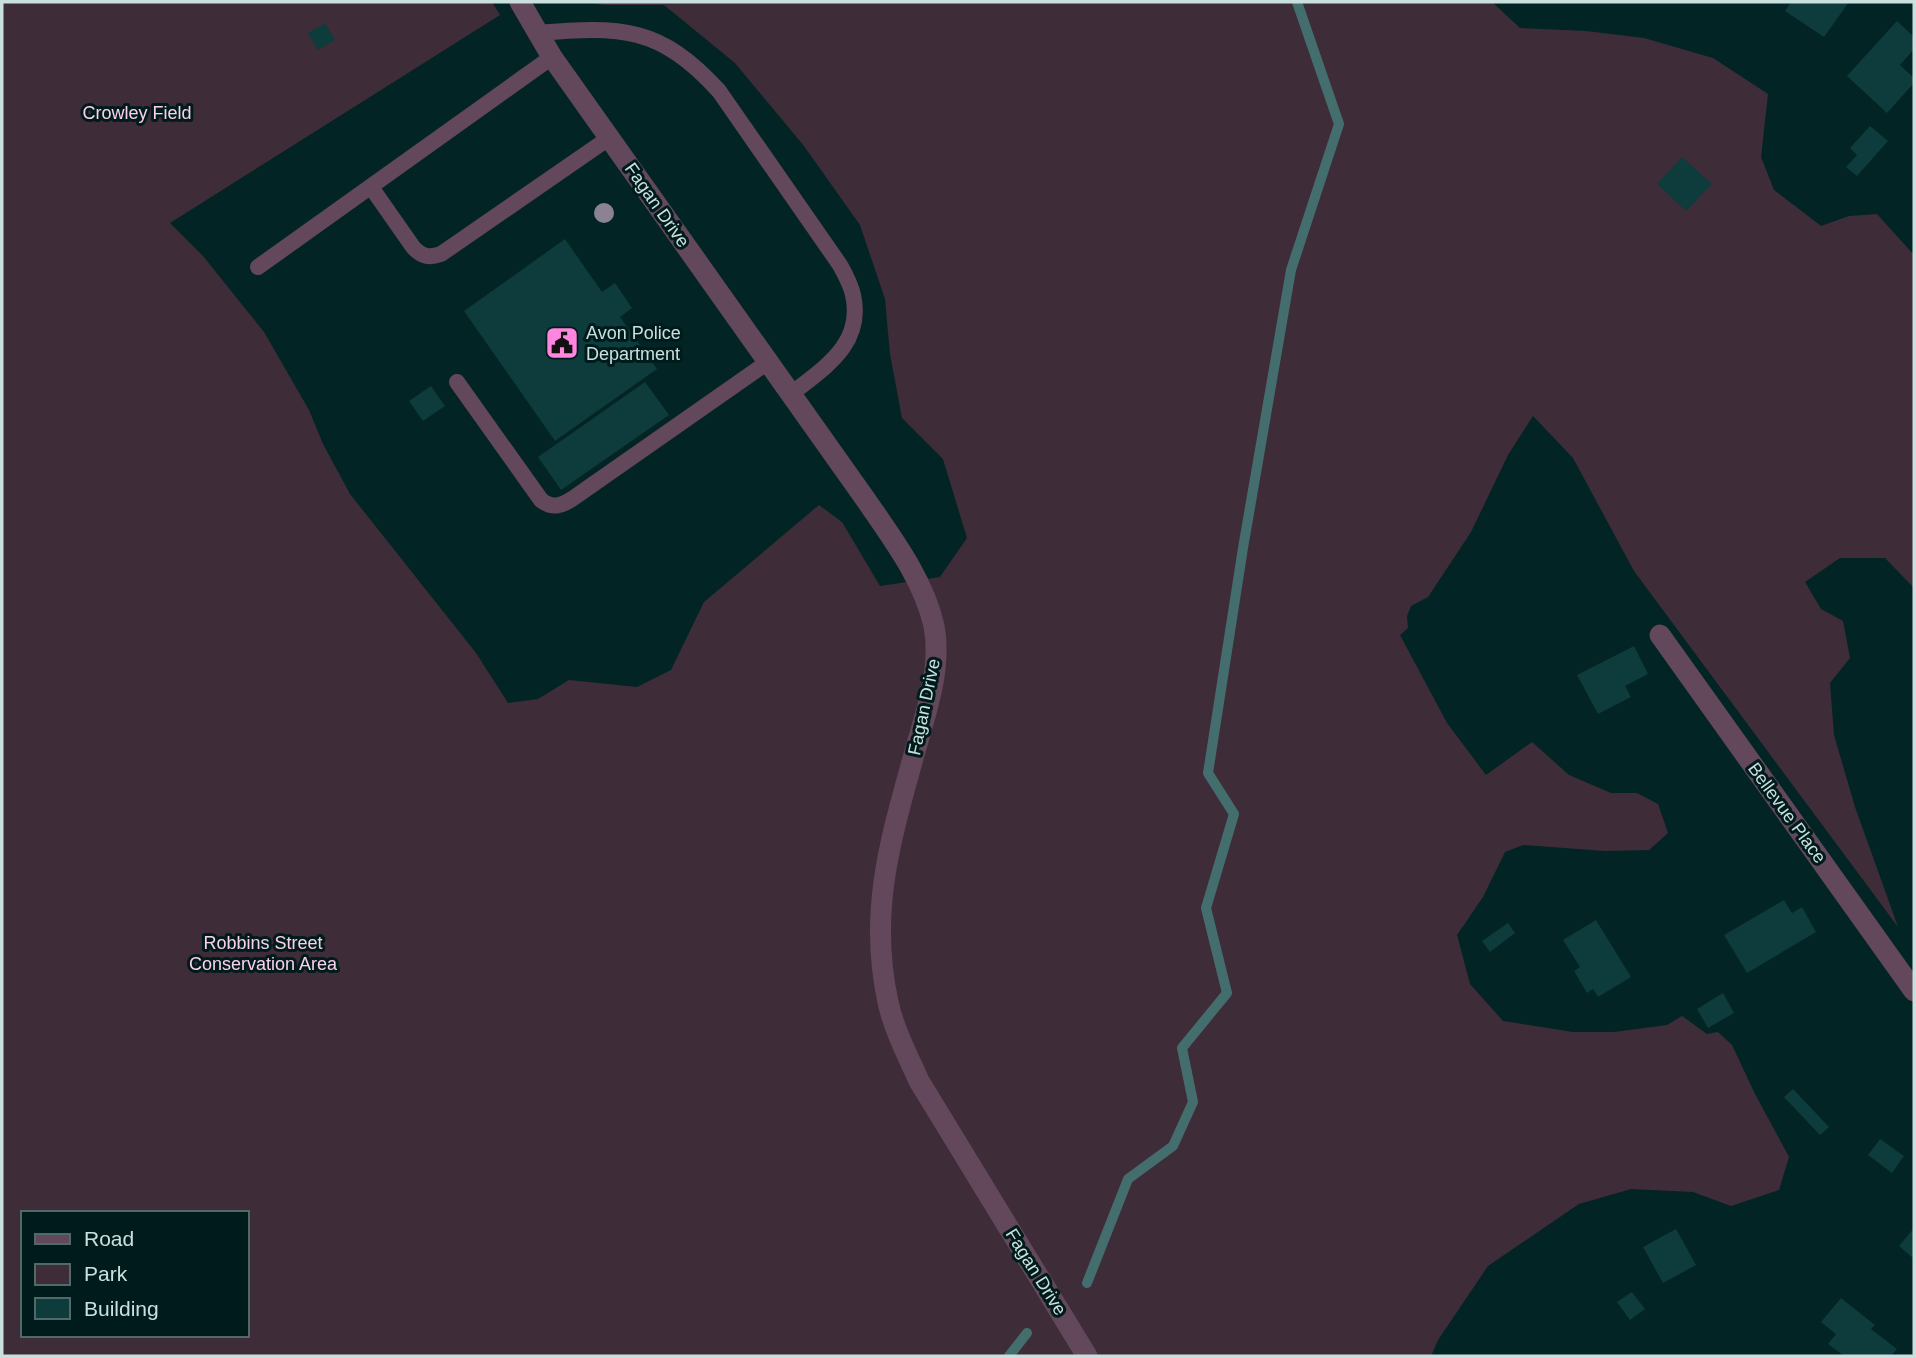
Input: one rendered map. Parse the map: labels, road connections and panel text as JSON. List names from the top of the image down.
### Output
{
  "streets": {
    "street": ["Fagan Drive", "Bellevue Place"]
  },
  "parks": ["Crowley Field", "Robbins Street Conservation Area"],
  "places": {
    "public building": ["Avon Police Department"]
  },
  "legend": ["Road", "Park", "Building"]
}
